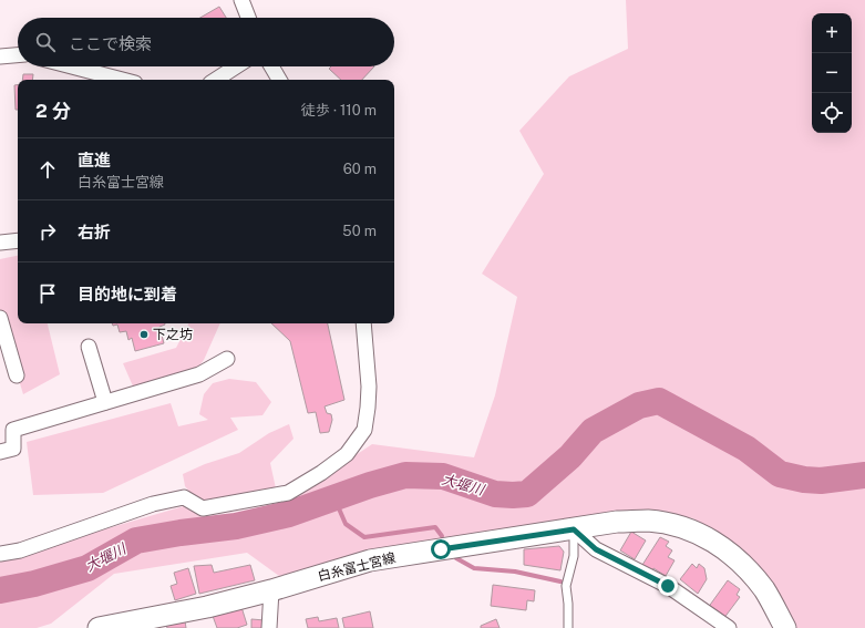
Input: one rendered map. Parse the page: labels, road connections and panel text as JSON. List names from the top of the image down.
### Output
{
  "streets": {
    "main road": ["白糸富士宮線"]
  },
  "water": ["大堰川"],
  "places": ["下之坊"],
  "page": {
    "map_buttons": ["+", "−"],
    "search": "ここで検索",
    "heading": ["2 分", "徒歩 · 110 m"],
    "list": [
      ["直進", "白糸富士宮線", "60 m"],
      ["右折", "50 m"],
      "目的地に到着"
    ]
  }
}
